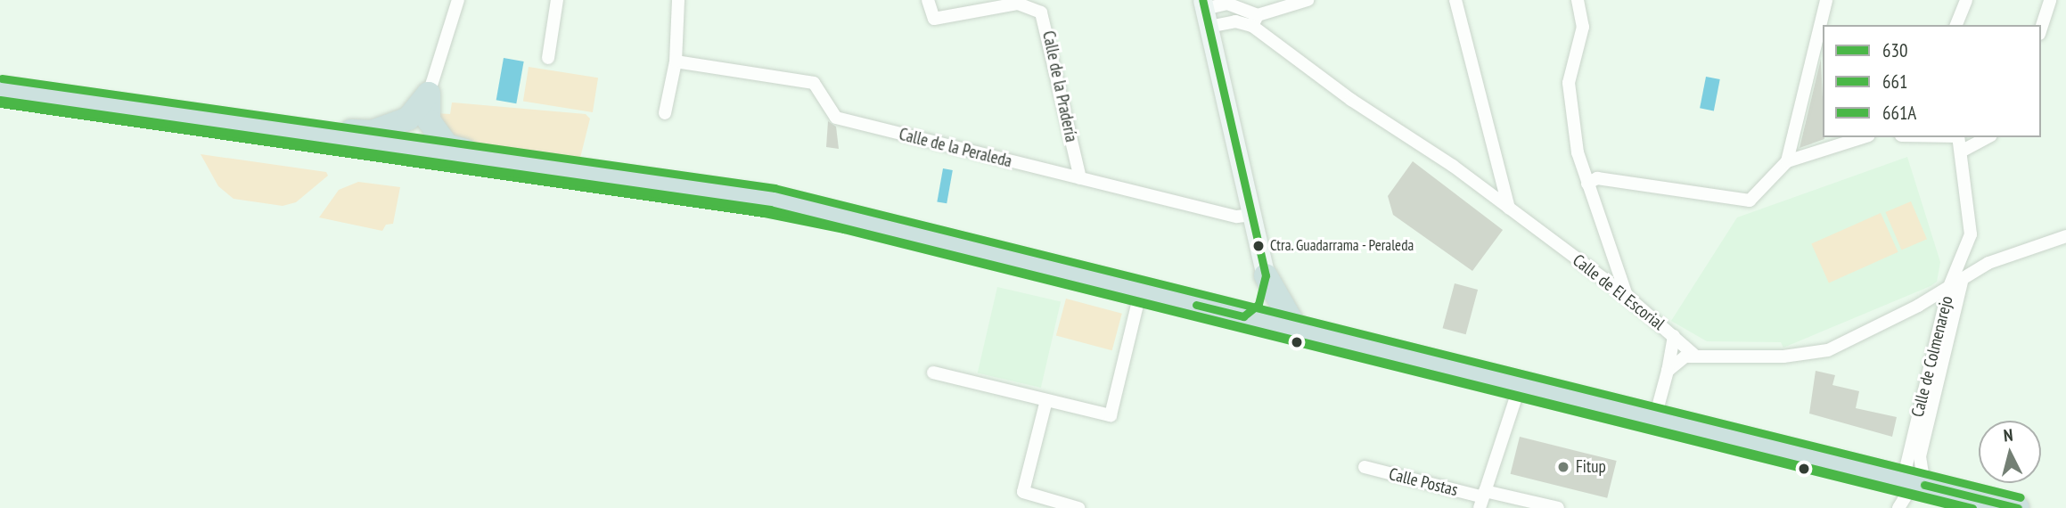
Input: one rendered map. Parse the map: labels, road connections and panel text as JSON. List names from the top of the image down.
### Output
{
  "streets": {
    "street": [
      "Calle de la Pradería",
      "Calle de la Peraleda",
      "Calle de El Escorial",
      "Calle de Colmenarejo",
      "Calle Postas"
    ]
  },
  "crossings": [
    ["Calle de la Pradería", "Calle de la Peraleda"]
  ],
  "places": ["Ctra. Guadarrama - Peraleda", "Fitup"],
  "lines": ["transit line 630", "transit line 661A", "transit line 661"],
  "legend": ["630", "661", "661A"],
  "north": "top"
}
